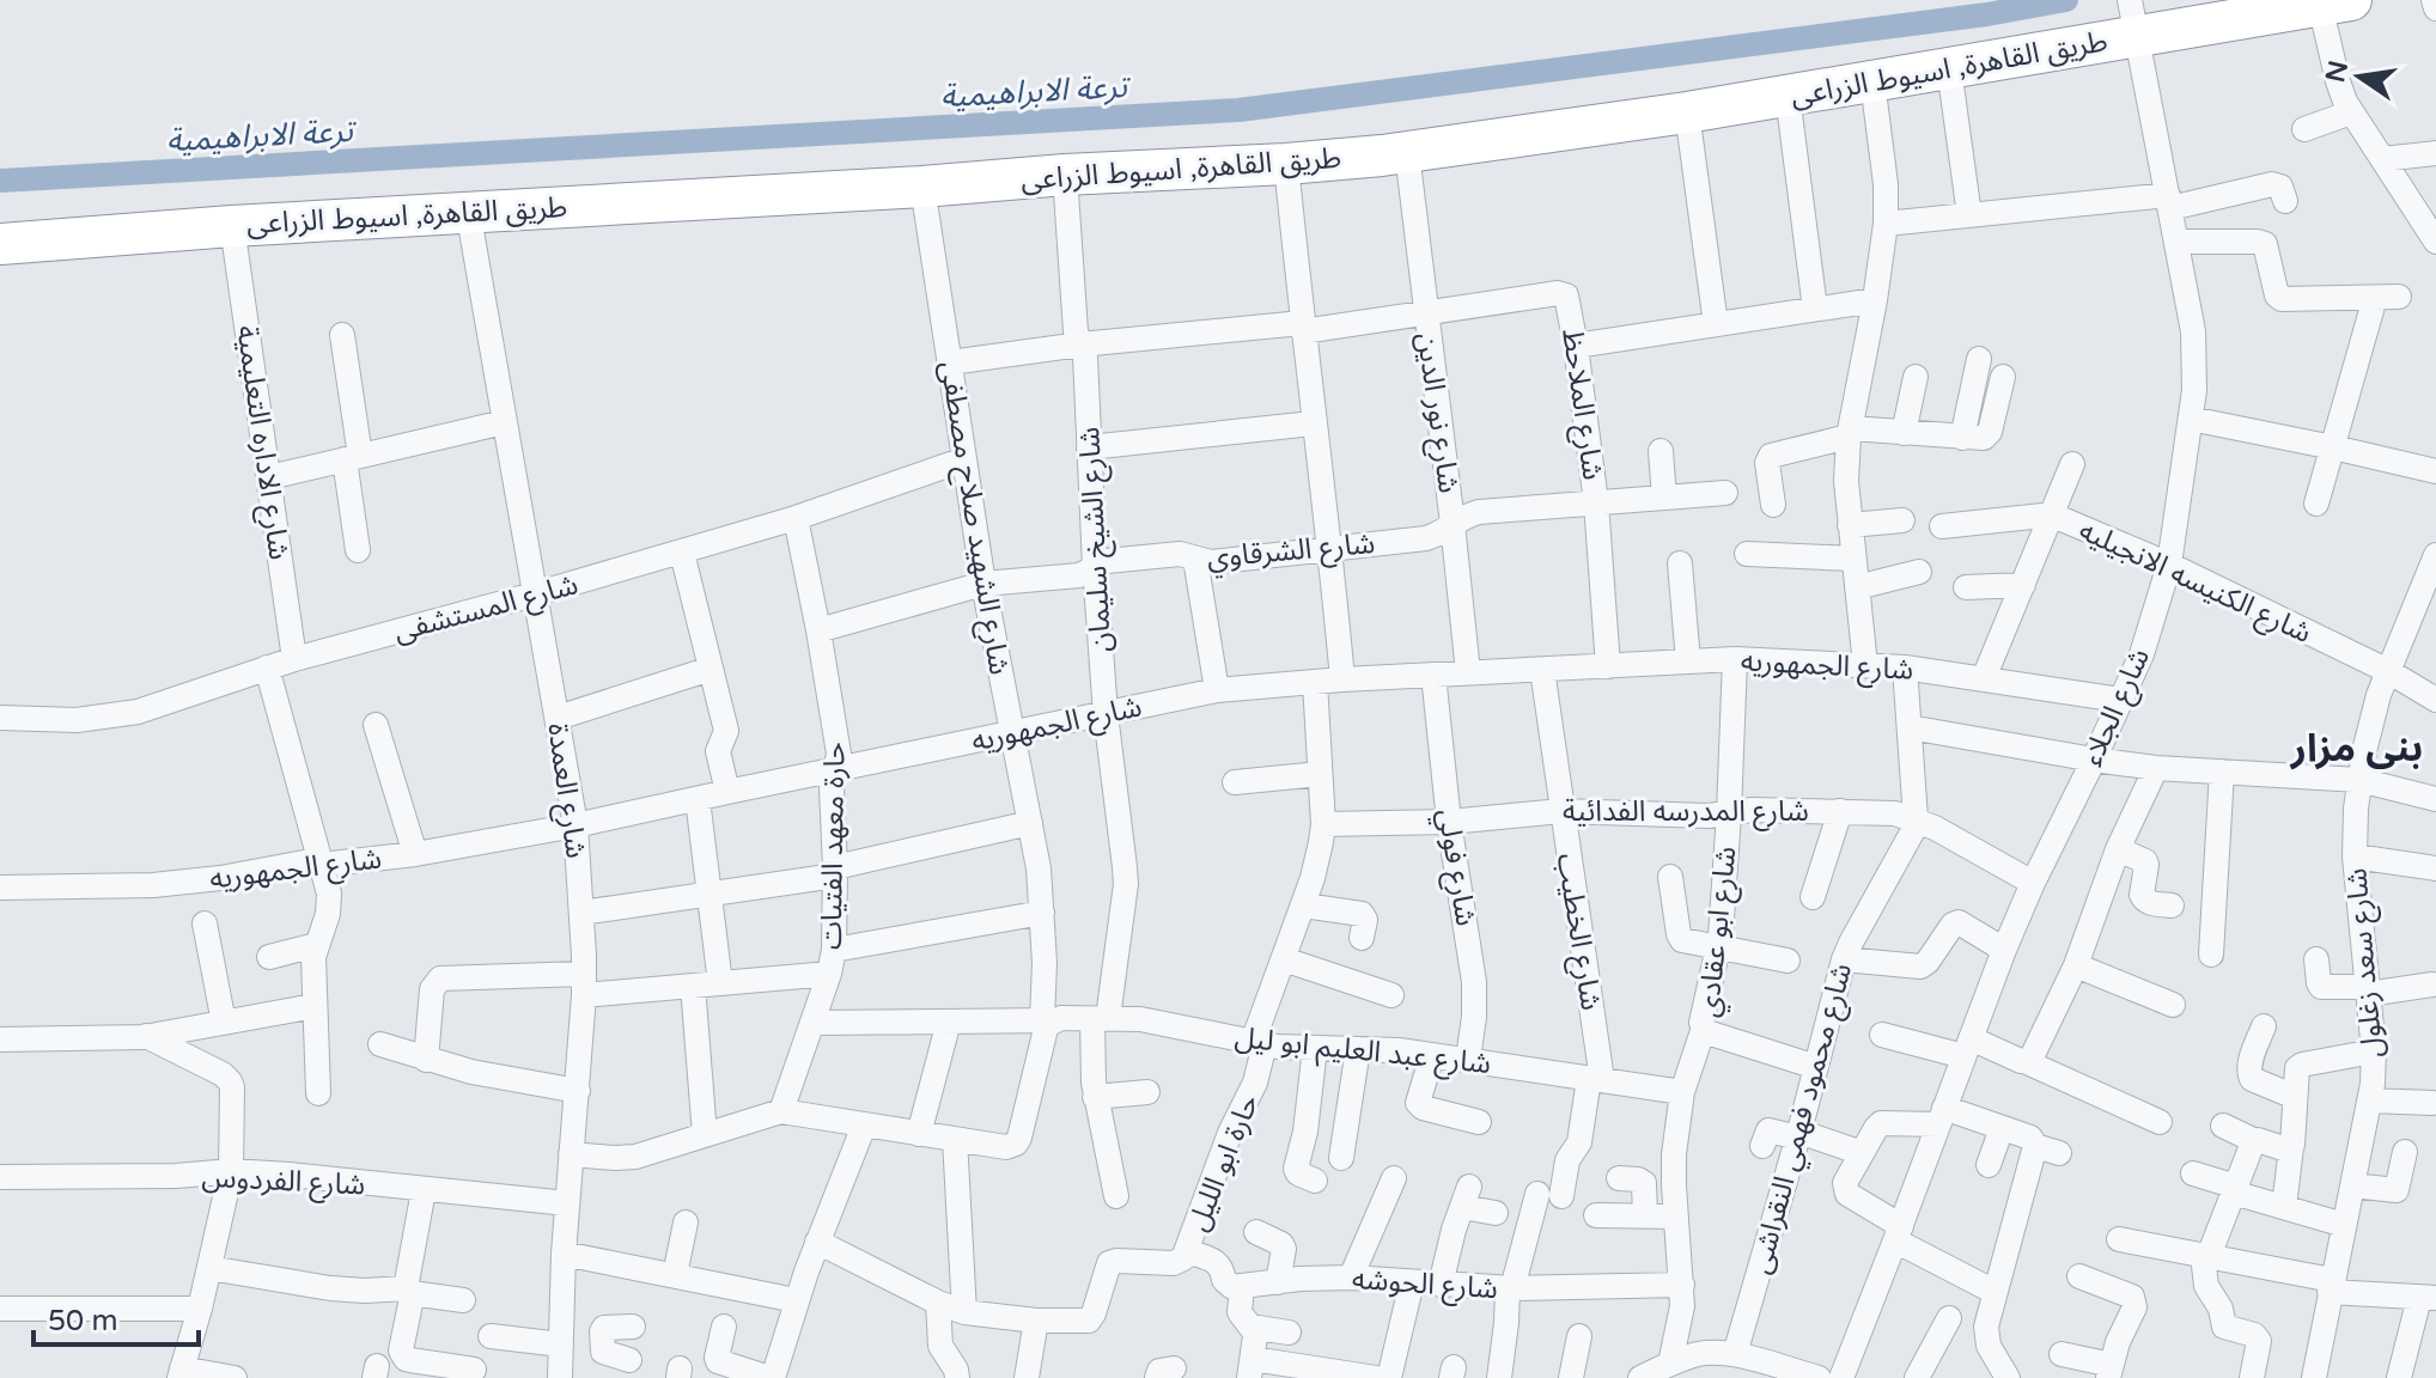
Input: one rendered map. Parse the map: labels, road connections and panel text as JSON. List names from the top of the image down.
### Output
{
  "streets": {
    "highway": ["طريق القاهرة, اسيوط الزراعى"],
    "street": [
      "شارع الملاحظ",
      "شارع نور الدين",
      "شارع الاداره التعليمية",
      "شارع الشهيد صلاح مصطفى",
      "شارع الشيخ سليمان",
      "شارع الشرقاوي",
      "شارع الكنيسه الانجيليه",
      "شارع المستشفى",
      "شارع الجمهوريه",
      "شارع الجلاء",
      "شارع العمدة",
      "شارع المدرسه الفدائية",
      "حارة معهد الفتيات",
      "شارع فولي",
      "شارع الخطيب",
      "شارع ابو عقادي",
      "شارع سعد زغلول",
      "شارع عبد العليم ابو ليل",
      "شارع محمود فهمي النقراشى",
      "حارة ابو الليل",
      "شارع الفردوس",
      "شارع الحوشه"
    ]
  },
  "crossings": [
    ["طريق القاهرة, اسيوط الزراعى", "شارع نور الدين"],
    ["طريق القاهرة, اسيوط الزراعى", "شارع الاداره التعليمية"],
    ["طريق القاهرة, اسيوط الزراعى", "شارع الشهيد صلاح مصطفى"],
    ["طريق القاهرة, اسيوط الزراعى", "شارع الشيخ سليمان"],
    ["طريق القاهرة, اسيوط الزراعى", "شارع الجلاء"],
    ["طريق القاهرة, اسيوط الزراعى", "شارع العمدة"],
    ["شارع الملاحظ", "شارع نور الدين"],
    ["شارع الملاحظ", "شارع الشهيد صلاح مصطفى"],
    ["شارع الملاحظ", "شارع الشيخ سليمان"],
    ["شارع الملاحظ", "شارع الشرقاوي"],
    ["شارع الملاحظ", "شارع الجمهوريه"],
    ["شارع نور الدين", "شارع الشرقاوي"],
    ["شارع نور الدين", "شارع الجمهوريه"],
    ["شارع الاداره التعليمية", "شارع المستشفى"],
    ["شارع الشهيد صلاح مصطفى", "شارع الشرقاوي"],
    ["شارع الشهيد صلاح مصطفى", "شارع المستشفى"],
    ["شارع الشهيد صلاح مصطفى", "شارع الجمهوريه"],
    ["شارع الشهيد صلاح مصطفى", "شارع عبد العليم ابو ليل"],
    ["شارع الشيخ سليمان", "شارع الشرقاوي"],
    ["شارع الشيخ سليمان", "شارع الجمهوريه"],
    ["شارع الشيخ سليمان", "شارع عبد العليم ابو ليل"],
    ["شارع الشرقاوي", "حارة معهد الفتيات"],
    ["شارع الكنيسه الانجيليه", "شارع الجلاء"],
    ["شارع الكنيسه الانجيليه", "شارع سعد زغلول"],
    ["شارع المستشفى", "شارع العمدة"],
    ["شارع المستشفى", "حارة معهد الفتيات"],
    ["شارع الجمهوريه", "شارع الجلاء"],
    ["شارع الجمهوريه", "شارع العمدة"],
    ["شارع الجمهوريه", "حارة معهد الفتيات"],
    ["شارع الجمهوريه", "شارع فولي"],
    ["شارع الجمهوريه", "شارع الخطيب"],
    ["شارع الجمهوريه", "شارع ابو عقادي"],
    ["شارع الجمهوريه", "شارع سعد زغلول"],
    ["شارع الجمهوريه", "شارع محمود فهمي النقراشى"],
    ["شارع الجمهوريه", "حارة ابو الليل"],
    ["شارع الجلاء", "شارع المدرسه الفدائية"],
    ["شارع العمدة", "شارع الفردوس"],
    ["شارع المدرسه الفدائية", "شارع فولي"],
    ["شارع المدرسه الفدائية", "شارع الخطيب"],
    ["شارع المدرسه الفدائية", "شارع ابو عقادي"],
    ["شارع المدرسه الفدائية", "شارع محمود فهمي النقراشى"],
    ["شارع المدرسه الفدائية", "حارة ابو الليل"],
    ["حارة معهد الفتيات", "شارع عبد العليم ابو ليل"],
    ["شارع فولي", "شارع عبد العليم ابو ليل"],
    ["شارع الخطيب", "شارع عبد العليم ابو ليل"],
    ["شارع الخطيب", "شارع الحوشه"],
    ["شارع ابو عقادي", "شارع محمود فهمي النقراشى"],
    ["شارع عبد العليم ابو ليل", "حارة ابو الليل"]
  ],
  "districts": ["بنى مزار"],
  "water": ["ترعة الابراهيمية"],
  "scale_bar": "50 m",
  "north": "left"
}
